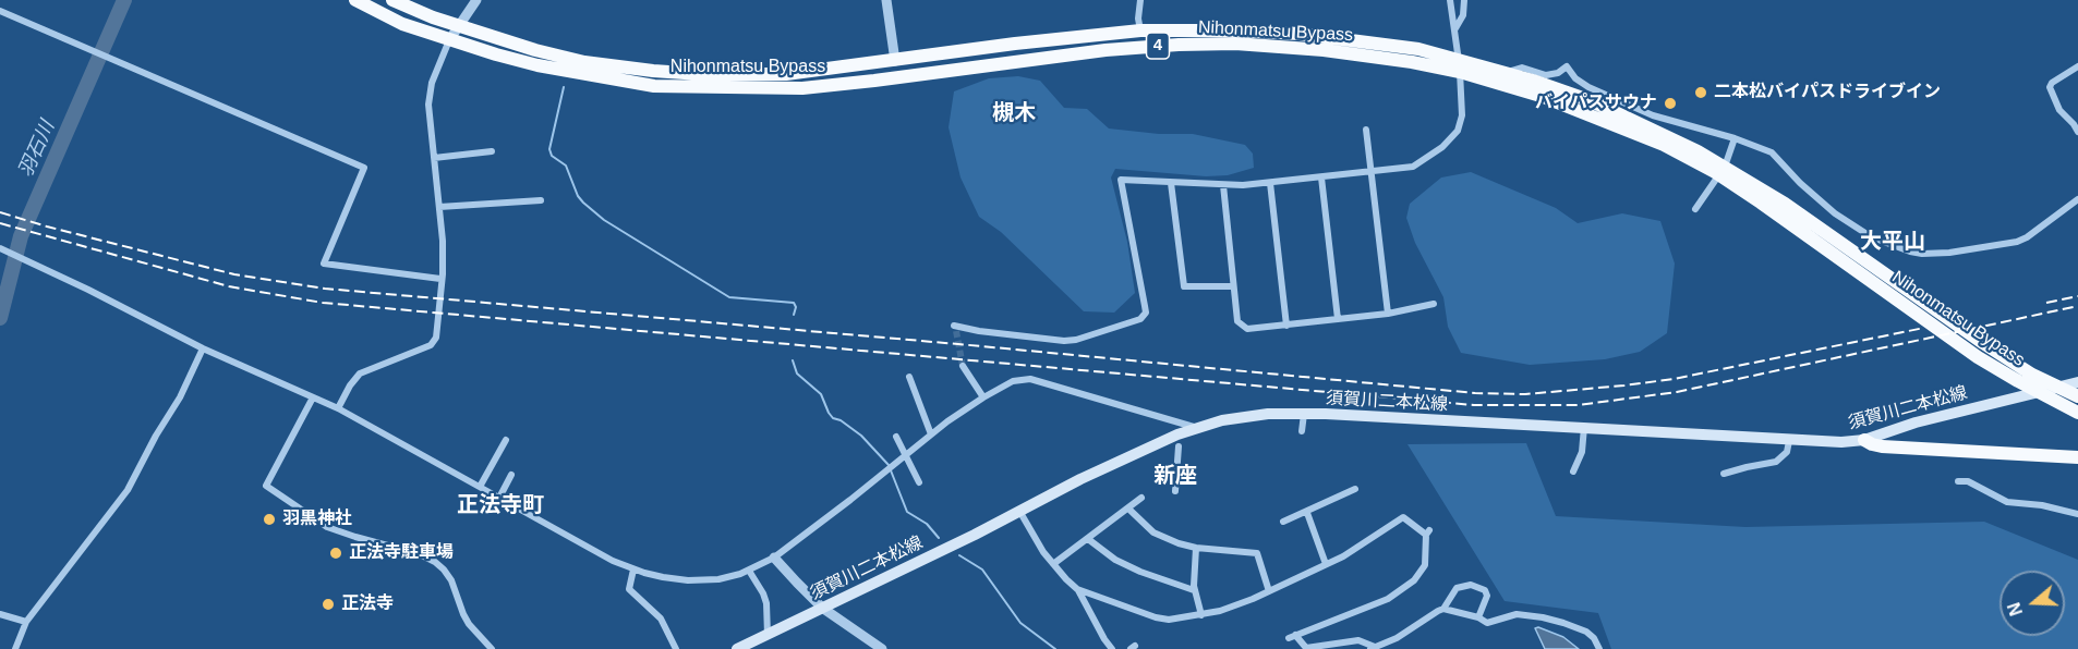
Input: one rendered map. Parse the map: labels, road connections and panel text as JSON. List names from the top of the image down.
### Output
{
  "streets": {
    "highway": ["Nihonmatsu Bypass", "4"],
    "main road": ["須賀川二本松線"]
  },
  "districts": [
    "槻木",
    "大平山",
    "新座",
    "正法寺町"
  ],
  "water": ["羽石川"],
  "places": [
    "二本松バイパスドライブイン",
    "バイパスサウナ",
    "羽黒神社",
    "正法寺駐車場",
    "正法寺"
  ],
  "north": "left"
}
